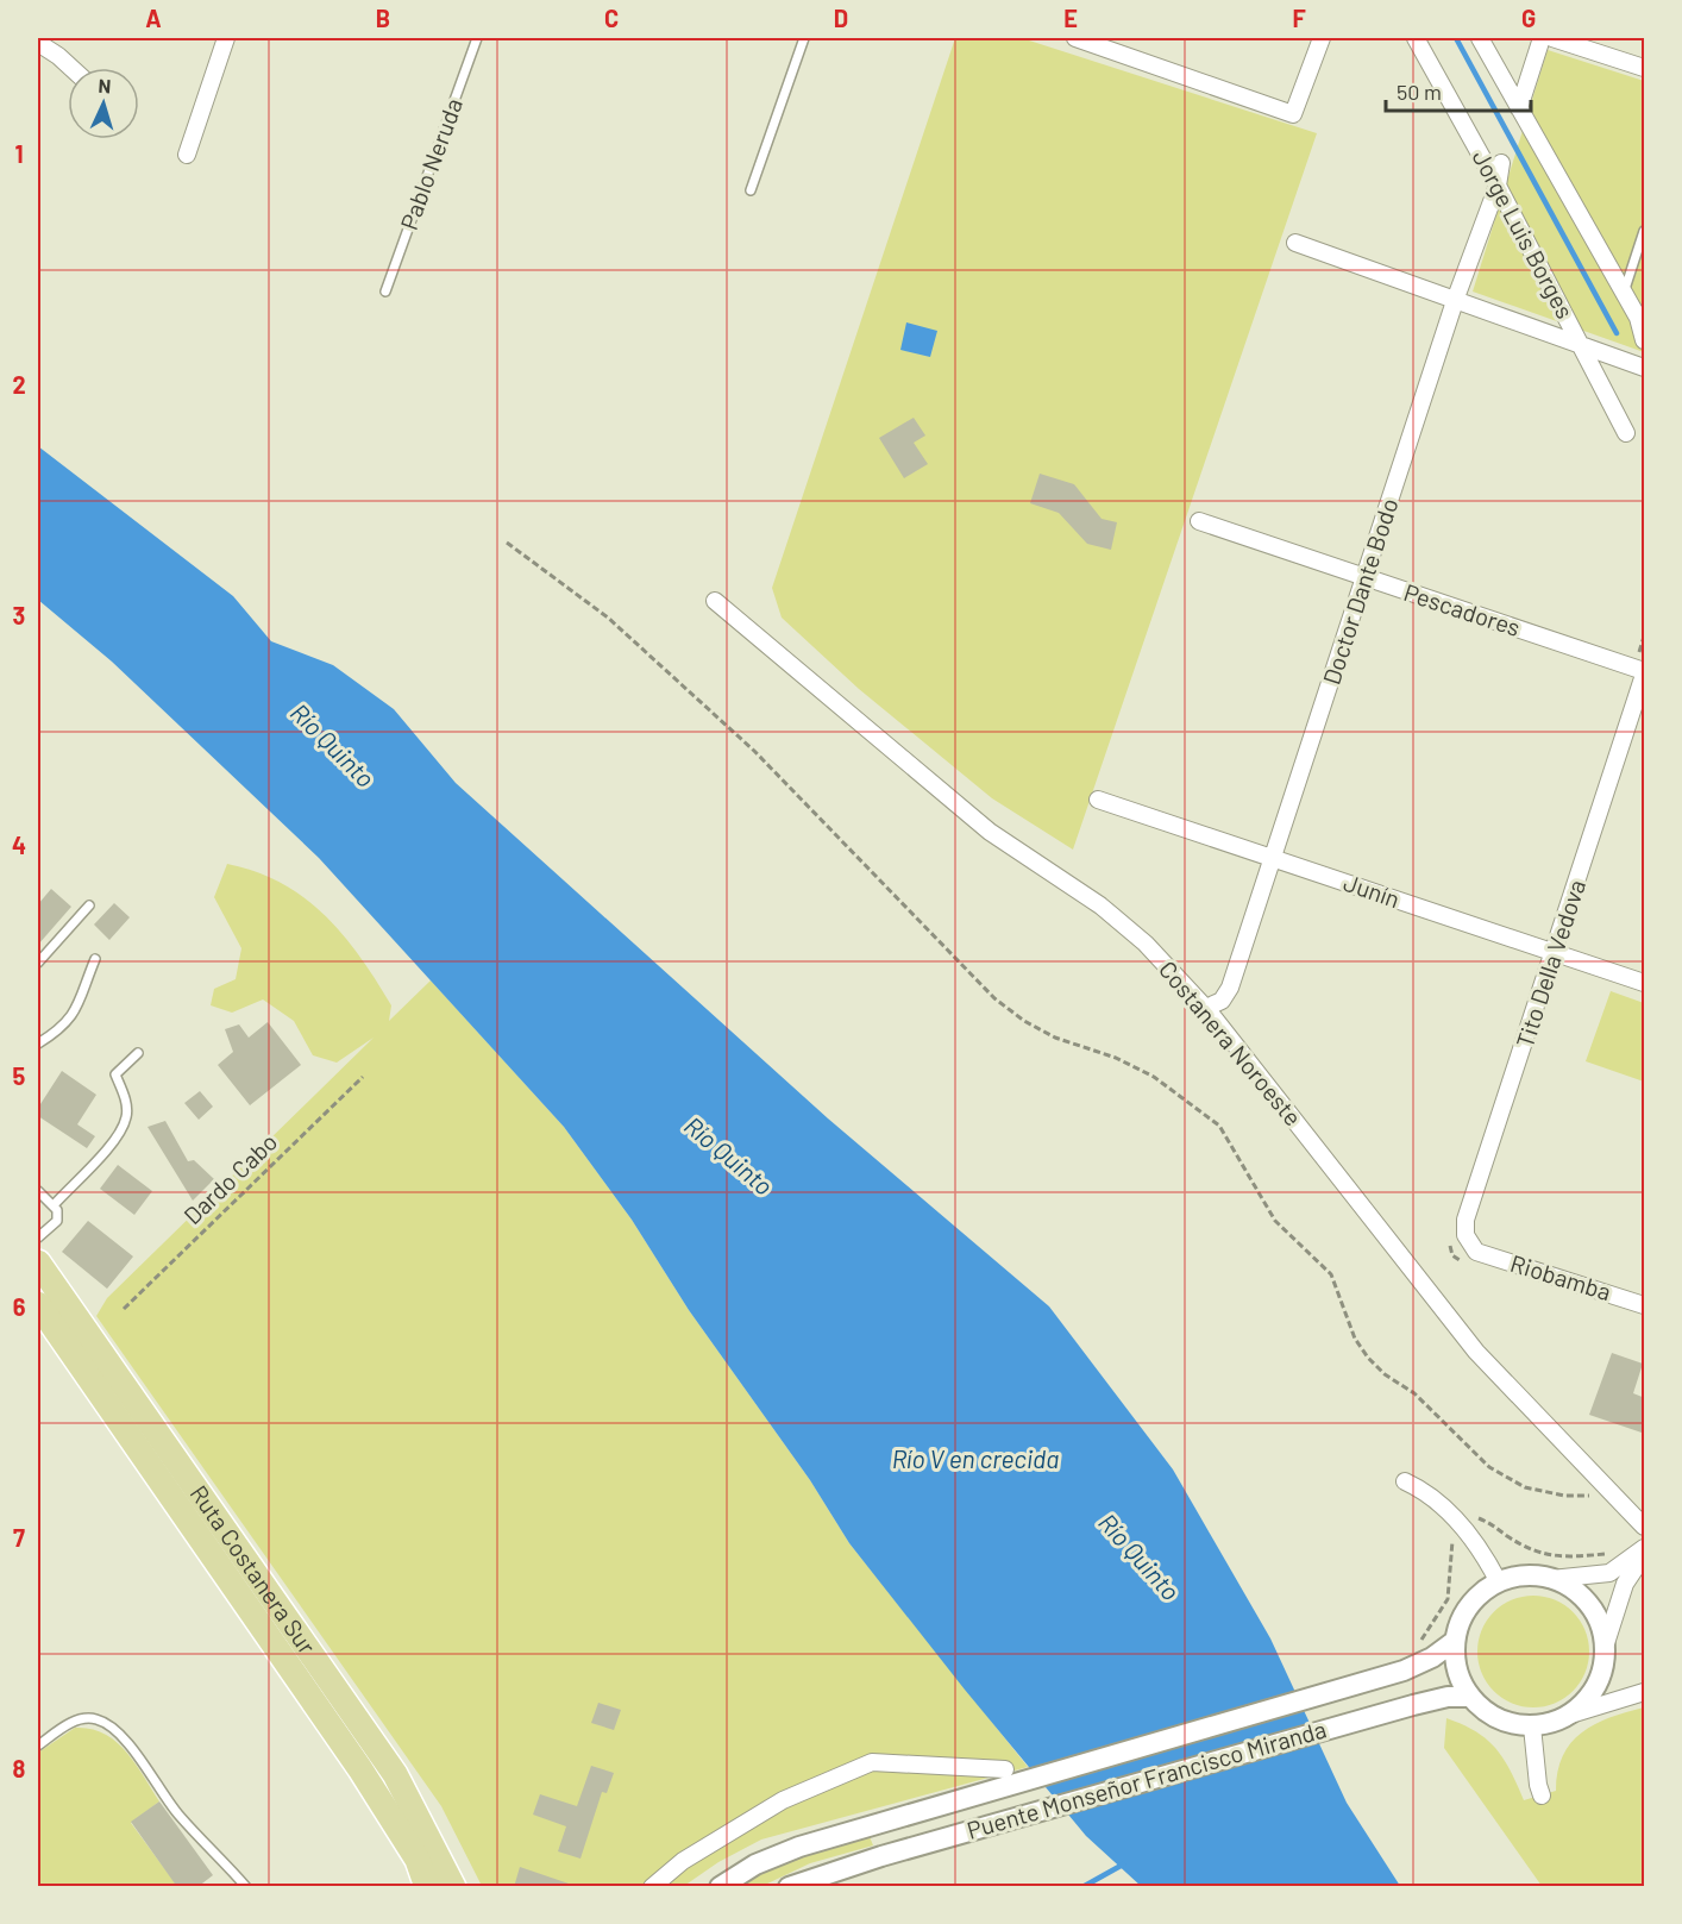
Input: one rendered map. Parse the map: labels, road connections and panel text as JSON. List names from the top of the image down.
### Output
{
  "streets": {
    "main road": ["Ruta Costanera Sur"],
    "street": [
      "Jorge Luis Borges",
      "Doctor Dante Bodo",
      "Pescadores",
      "Junín",
      "Tito Della Vedova",
      "Costanera Noroeste",
      "Riobamba",
      "Puente Monseñor Francisco Miranda"
    ],
    "lane": ["Pablo Neruda"],
    "path": ["Dardo Cabo"]
  },
  "crossings": [
    ["Jorge Luis Borges", "Doctor Dante Bodo"],
    ["Doctor Dante Bodo", "Pescadores"],
    ["Doctor Dante Bodo", "Junín"],
    ["Doctor Dante Bodo", "Costanera Noroeste"],
    ["Pescadores", "Tito Della Vedova"],
    ["Junín", "Tito Della Vedova"],
    ["Tito Della Vedova", "Riobamba"]
  ],
  "water": ["Río Quinto", "Río V en crecida"],
  "scale_bar": "50 m",
  "north": "top",
  "grid": {
    "columns": [
      "A",
      "B",
      "C",
      "D",
      "E",
      "F",
      "G"
    ],
    "rows": [
      "1",
      "2",
      "3",
      "4",
      "5",
      "6",
      "7",
      "8"
    ]
  }
}
